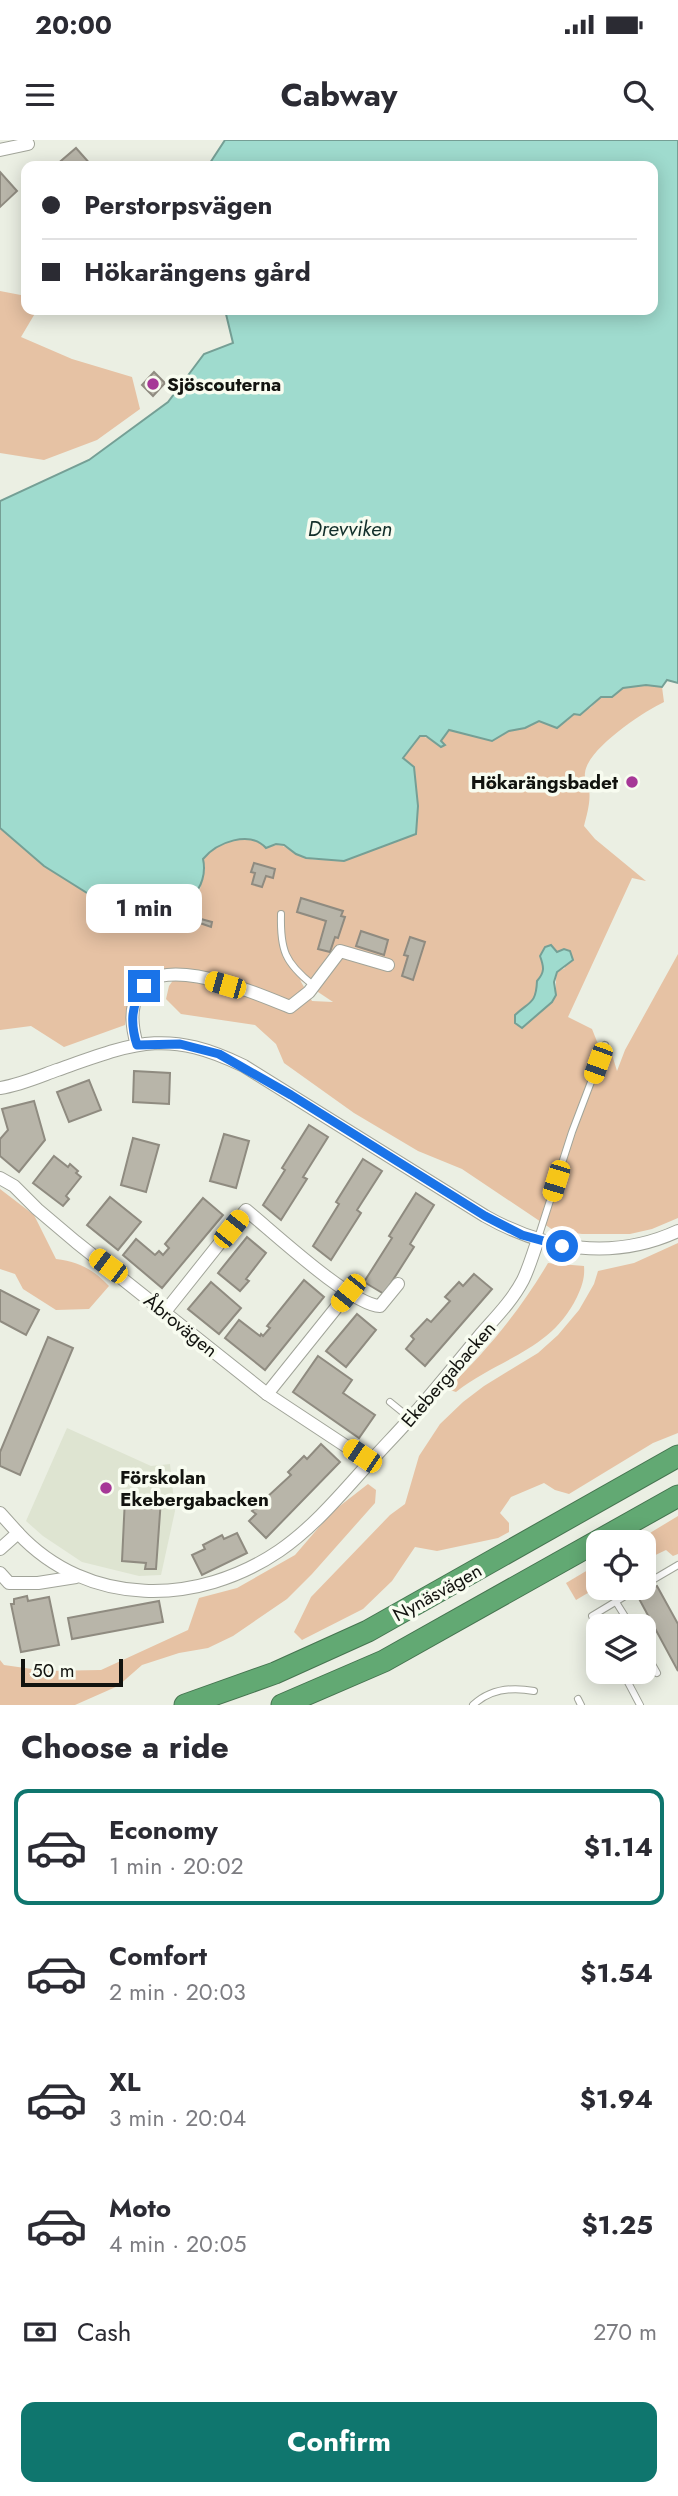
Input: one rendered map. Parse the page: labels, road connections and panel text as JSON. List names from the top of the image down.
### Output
{
  "streets": {
    "highway": ["Nynäsvägen"],
    "street": ["Åbrovägen", "Ekebergabacken"]
  },
  "crossings": [
    ["Åbrovägen", "Ekebergabacken"]
  ],
  "water": ["Drevviken"],
  "places": ["Sjöscouterna", "Hökarängsbadet", "Förskolan Ekebergabacken"],
  "scale_bar": "50 m",
  "page": {
    "status": "20:00",
    "header": "Cabway",
    "banner": ["Perstorpsvägen", "Hökarängens gård"],
    "bubble": "1 min",
    "scale": "50 m",
    "heading": "Choose a ride",
    "list": [
      {
        "name": "Economy",
        "note": "1 min · 20:02",
        "value": "$1.14"
      },
      {
        "name": "Comfort",
        "note": "2 min · 20:03",
        "value": "$1.54"
      },
      {
        "name": "XL",
        "note": "3 min · 20:04",
        "value": "$1.94"
      },
      {
        "name": "Moto",
        "note": "4 min · 20:05",
        "value": "$1.25"
      }
    ],
    "pay": ["Cash", "270 m"],
    "buttons": "Confirm"
  }
}
